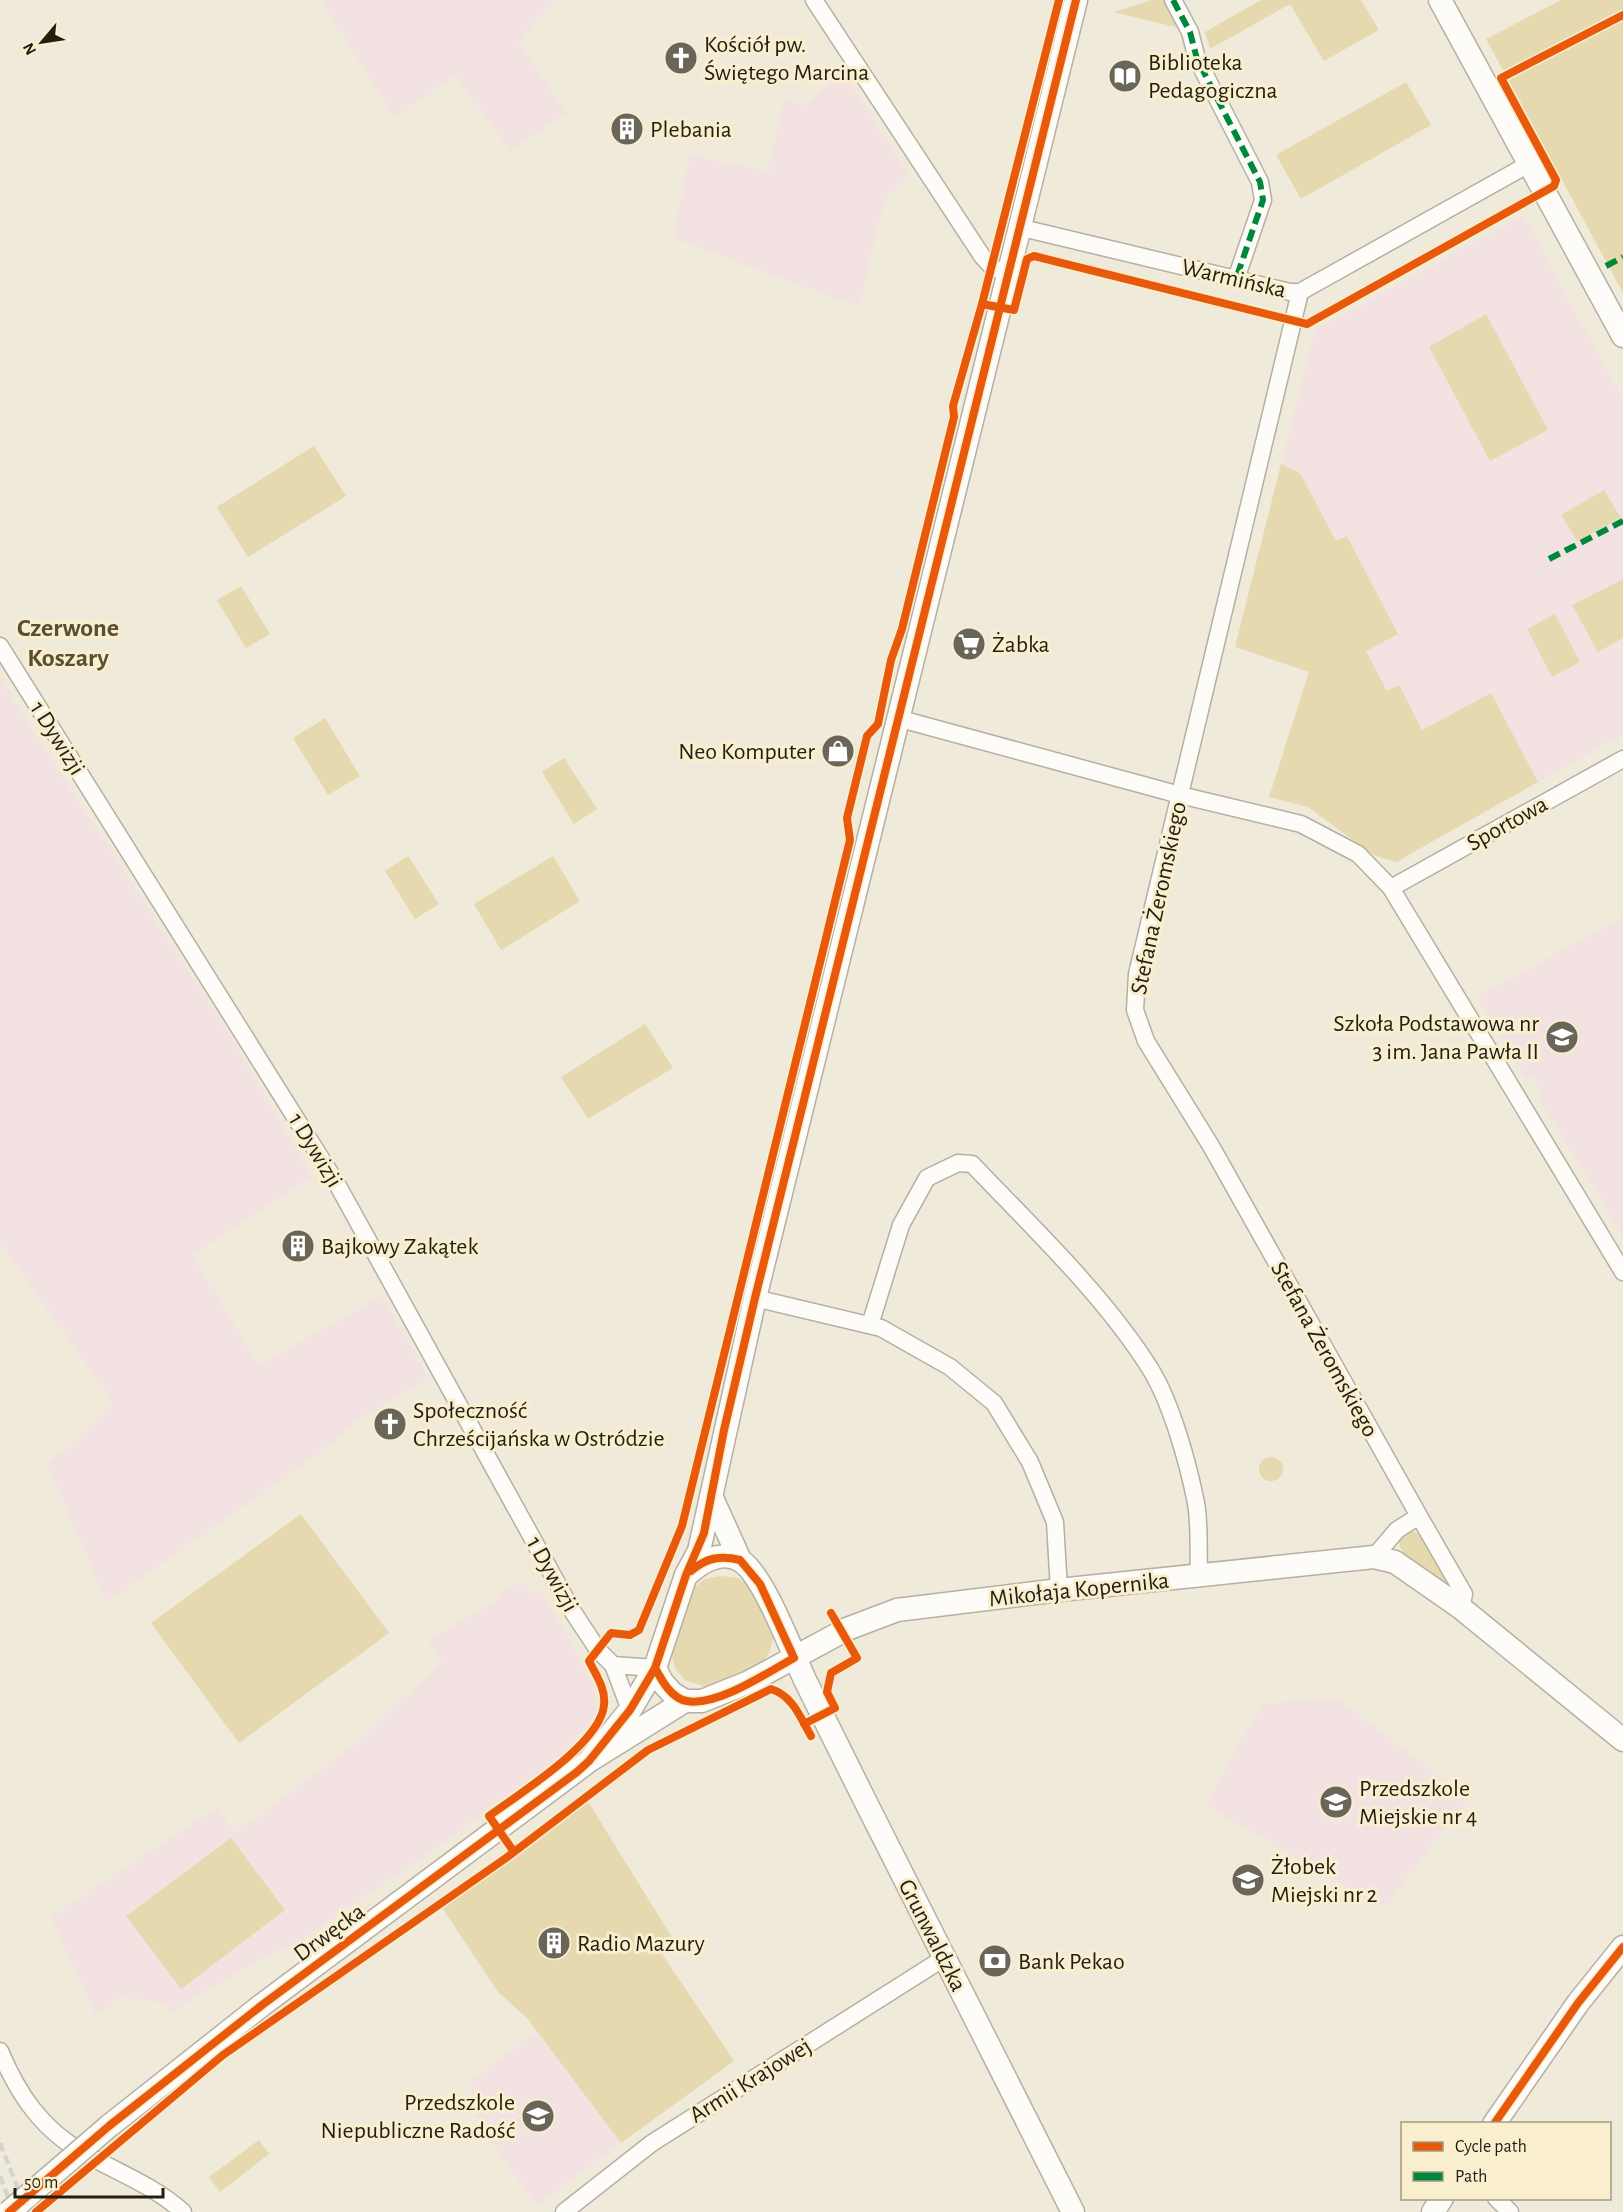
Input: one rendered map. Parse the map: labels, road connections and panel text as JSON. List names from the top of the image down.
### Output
{
  "streets": {
    "street": [
      "Warmińska",
      "1 Dywizji",
      "Sportowa",
      "Stefana Żeromskiego",
      "Mikołaja Kopernika",
      "Drwęcka",
      "Grunwaldzka",
      "Armii Krajowej"
    ]
  },
  "crossings": [
    ["Warmińska", "Stefana Żeromskiego"],
    ["1 Dywizji", "Drwęcka"],
    ["Mikołaja Kopernika", "Drwęcka"],
    ["Mikołaja Kopernika", "Grunwaldzka"],
    ["Drwęcka", "Grunwaldzka"],
    ["Grunwaldzka", "Armii Krajowej"]
  ],
  "districts": ["Czerwone Koszary"],
  "places": {
    "church": ["Kościół pw. Świętego Marcina", "Społeczność Chrześcijańska w Ostródzie"],
    "library": ["Biblioteka Pedagogiczna"],
    "building": ["Plebania", "Bajkowy Zakątek", "Radio Mazury"],
    "supermarket": ["Żabka"],
    "shop": ["Neo Komputer"],
    "school or university": [
      "Szkoła Podstawowa nr 3 im. Jana Pawła II",
      "Przedszkole Miejskie nr 4",
      "Żłobek Miejski nr 2",
      "Przedszkole Niepubliczne Radość"
    ],
    "bank": ["Bank Pekao"]
  },
  "legend": ["Cycle path", "Path"],
  "scale_bar": "50 m",
  "north": "bottom left"
}
